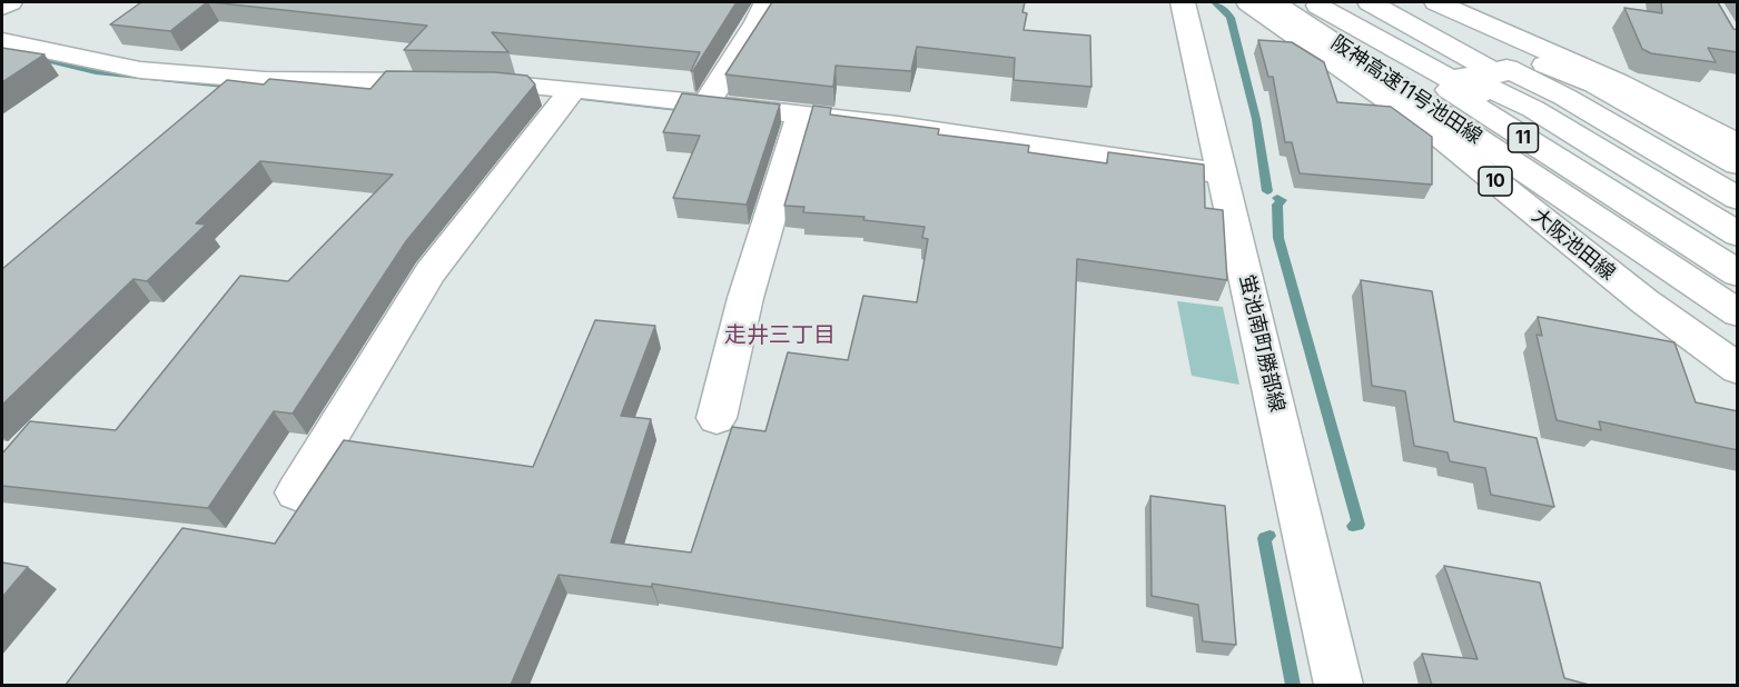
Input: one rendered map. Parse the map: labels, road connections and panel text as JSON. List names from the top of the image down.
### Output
{
  "streets": {
    "main road": [
      "阪神高速11号池田線",
      "11",
      "10",
      "大阪池田線",
      "蛍池南町勝部線"
    ]
  },
  "crossings": [
    ["阪神高速11号池田線", "11"]
  ],
  "districts": ["走井三丁目"]
}
